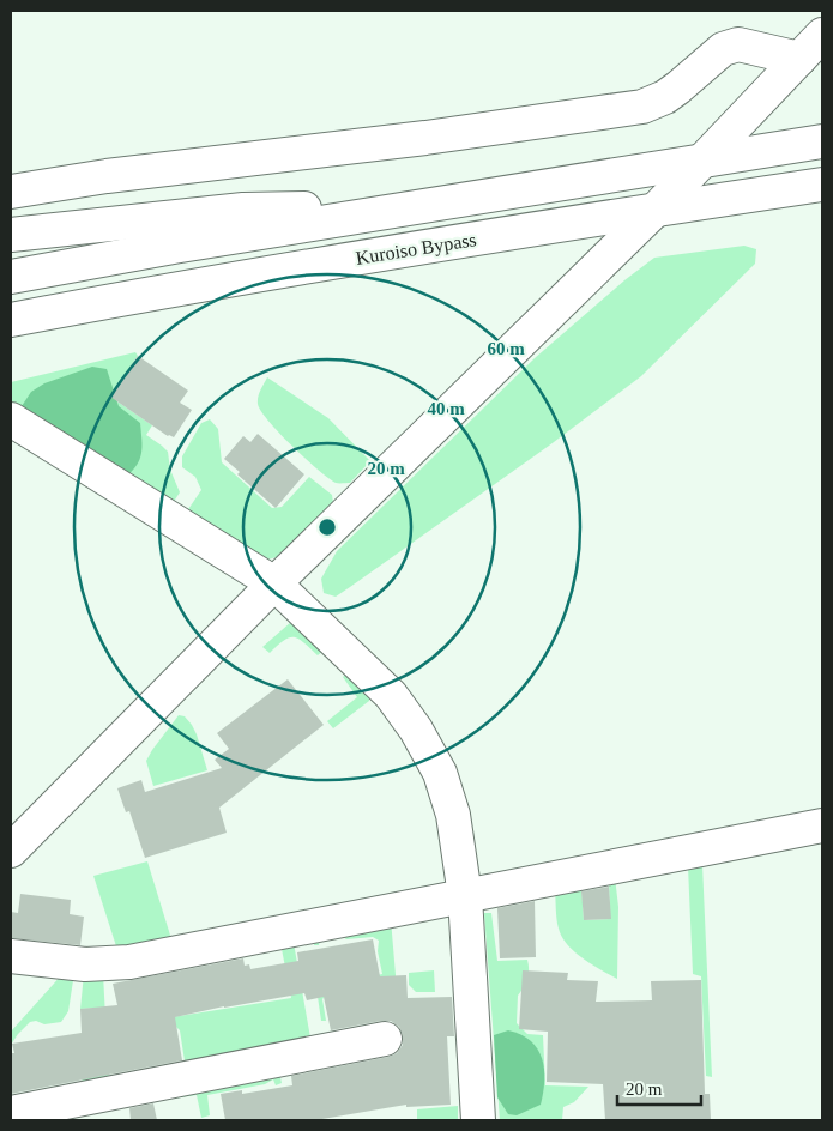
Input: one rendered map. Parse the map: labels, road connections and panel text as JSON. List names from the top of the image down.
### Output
{
  "streets": {
    "main road": ["Kuroiso Bypass"]
  },
  "scale_bar": "20 m",
  "rings": ["60 m", "40 m", "20 m"]
}
